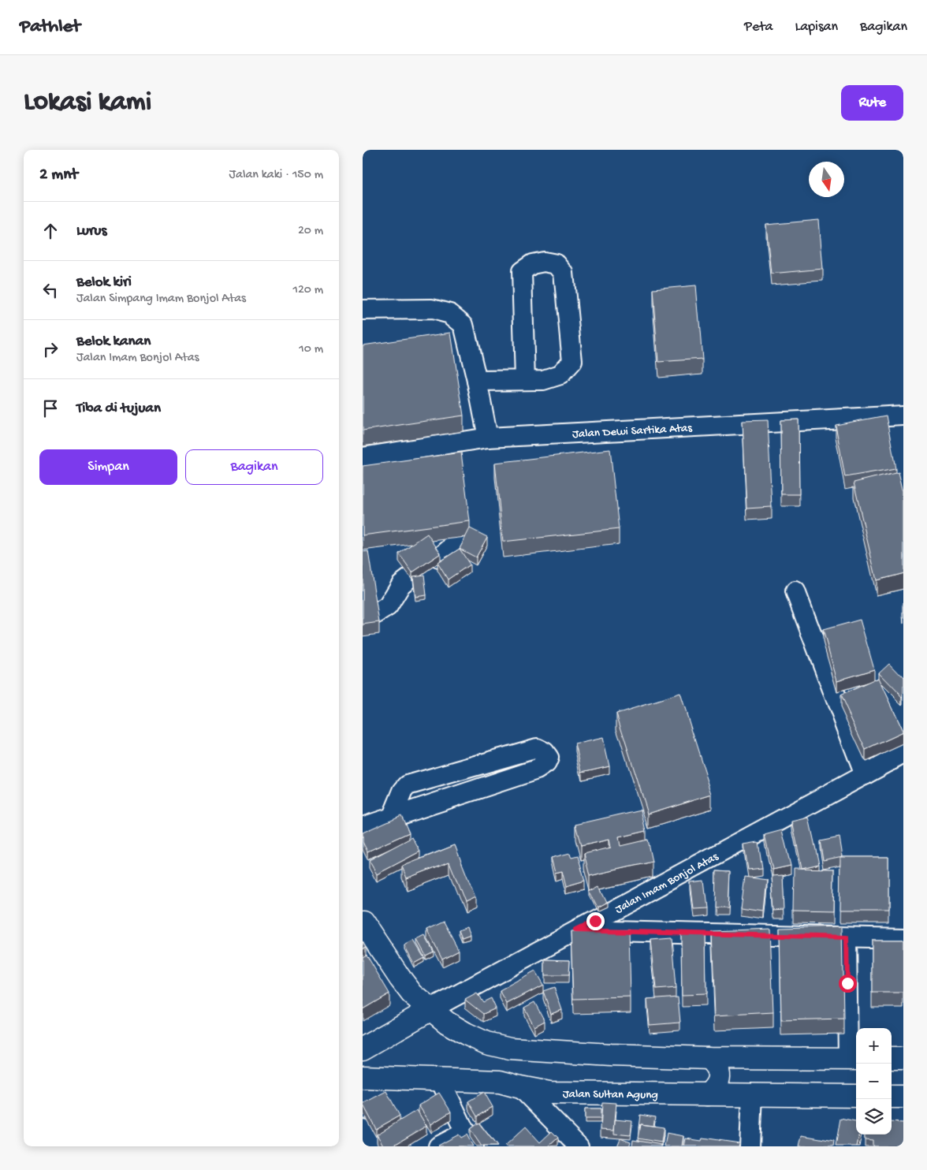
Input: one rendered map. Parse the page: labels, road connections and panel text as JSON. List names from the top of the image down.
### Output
{
  "streets": {
    "main road": ["Jalan Sultan Agung"],
    "street": ["Jalan Dewi Sartika Atas", "Jalan Imam Bonjol Atas"]
  },
  "north": "bottom",
  "page": {
    "header": "Pathlet",
    "nav": ["Peta", "Lapisan", "Bagikan"],
    "buttons": [
      "Rute",
      ["Simpan", "Bagikan"]
    ],
    "title": "Lokasi kami",
    "heading": ["2 mnt", "Jalan kaki · 150 m"],
    "list": [
      ["Lurus", "20 m"],
      ["Belok kiri", "Jalan Simpang Imam Bonjol Atas", "120 m"],
      ["Belok kanan", "Jalan Imam Bonjol Atas", "10 m"],
      "Tiba di tujuan"
    ],
    "map_buttons": ["+", "−"]
  }
}
